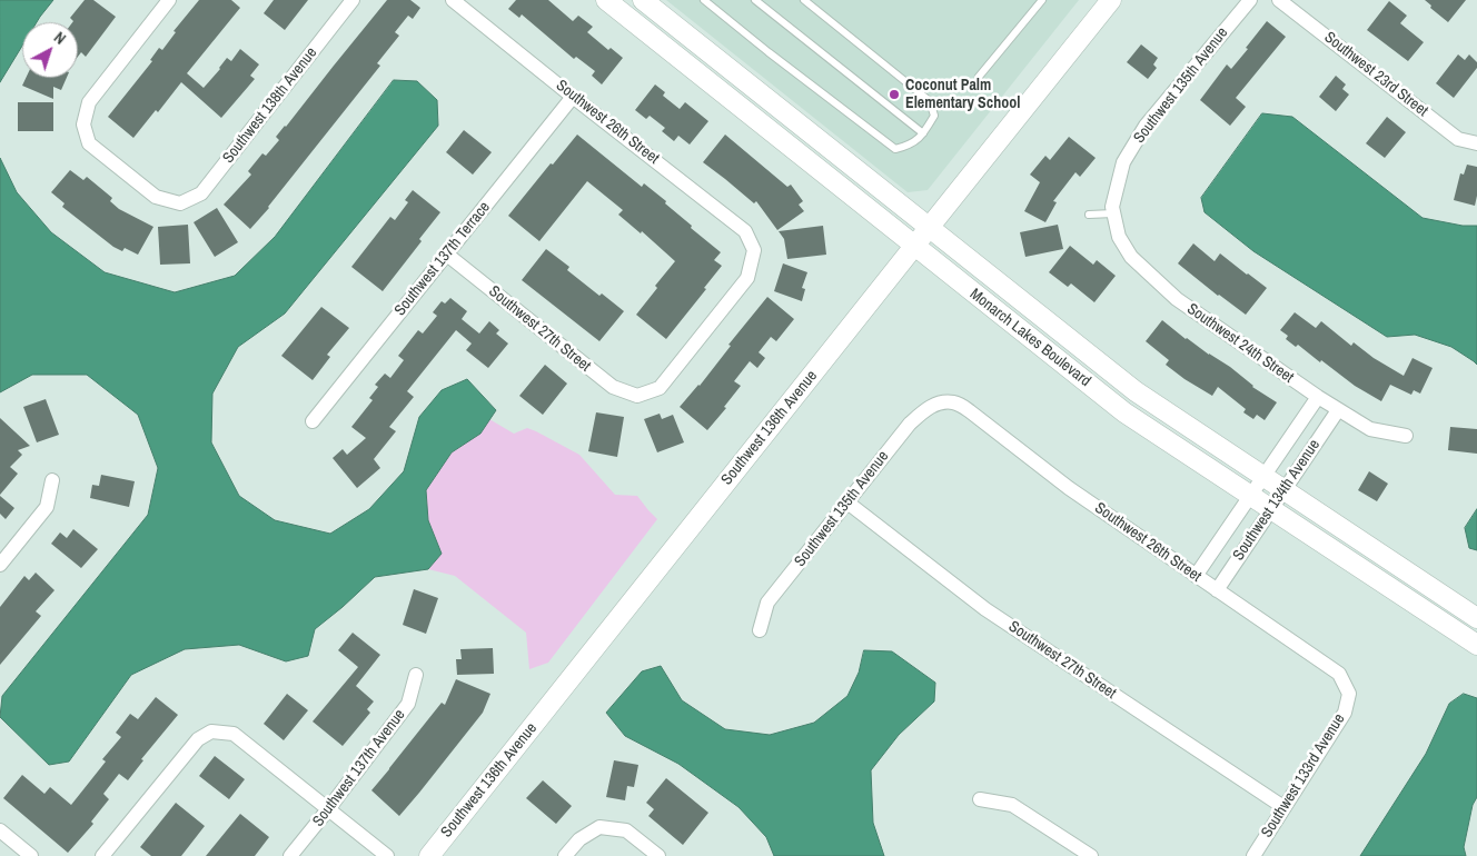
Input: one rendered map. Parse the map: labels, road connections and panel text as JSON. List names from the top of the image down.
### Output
{
  "streets": {
    "street": [
      "Southwest 23rd Street",
      "Southwest 135th Avenue",
      "Southwest 138th Avenue",
      "Southwest 26th Street",
      "Southwest 137th Terrace",
      "Southwest 27th Street",
      "Monarch Lakes Boulevard",
      "Southwest 24th Street",
      "Southwest 136th Avenue",
      "Southwest 134th Avenue",
      "Southwest 137th Avenue",
      "Southwest 133rd Avenue"
    ]
  },
  "crossings": [
    ["Southwest 135th Avenue", "Southwest 26th Street"],
    ["Southwest 135th Avenue", "Southwest 27th Street"],
    ["Southwest 135th Avenue", "Southwest 24th Street"],
    ["Southwest 26th Street", "Southwest 137th Terrace"],
    ["Southwest 26th Street", "Southwest 27th Street"],
    ["Southwest 26th Street", "Southwest 134th Avenue"],
    ["Southwest 26th Street", "Southwest 133rd Avenue"],
    ["Southwest 137th Terrace", "Southwest 27th Street"],
    ["Southwest 27th Street", "Southwest 133rd Avenue"],
    ["Monarch Lakes Boulevard", "Southwest 136th Avenue"],
    ["Monarch Lakes Boulevard", "Southwest 134th Avenue"],
    ["Southwest 24th Street", "Southwest 134th Avenue"]
  ],
  "places": ["Coconut Palm Elementary School"],
  "north": "top right"
}
